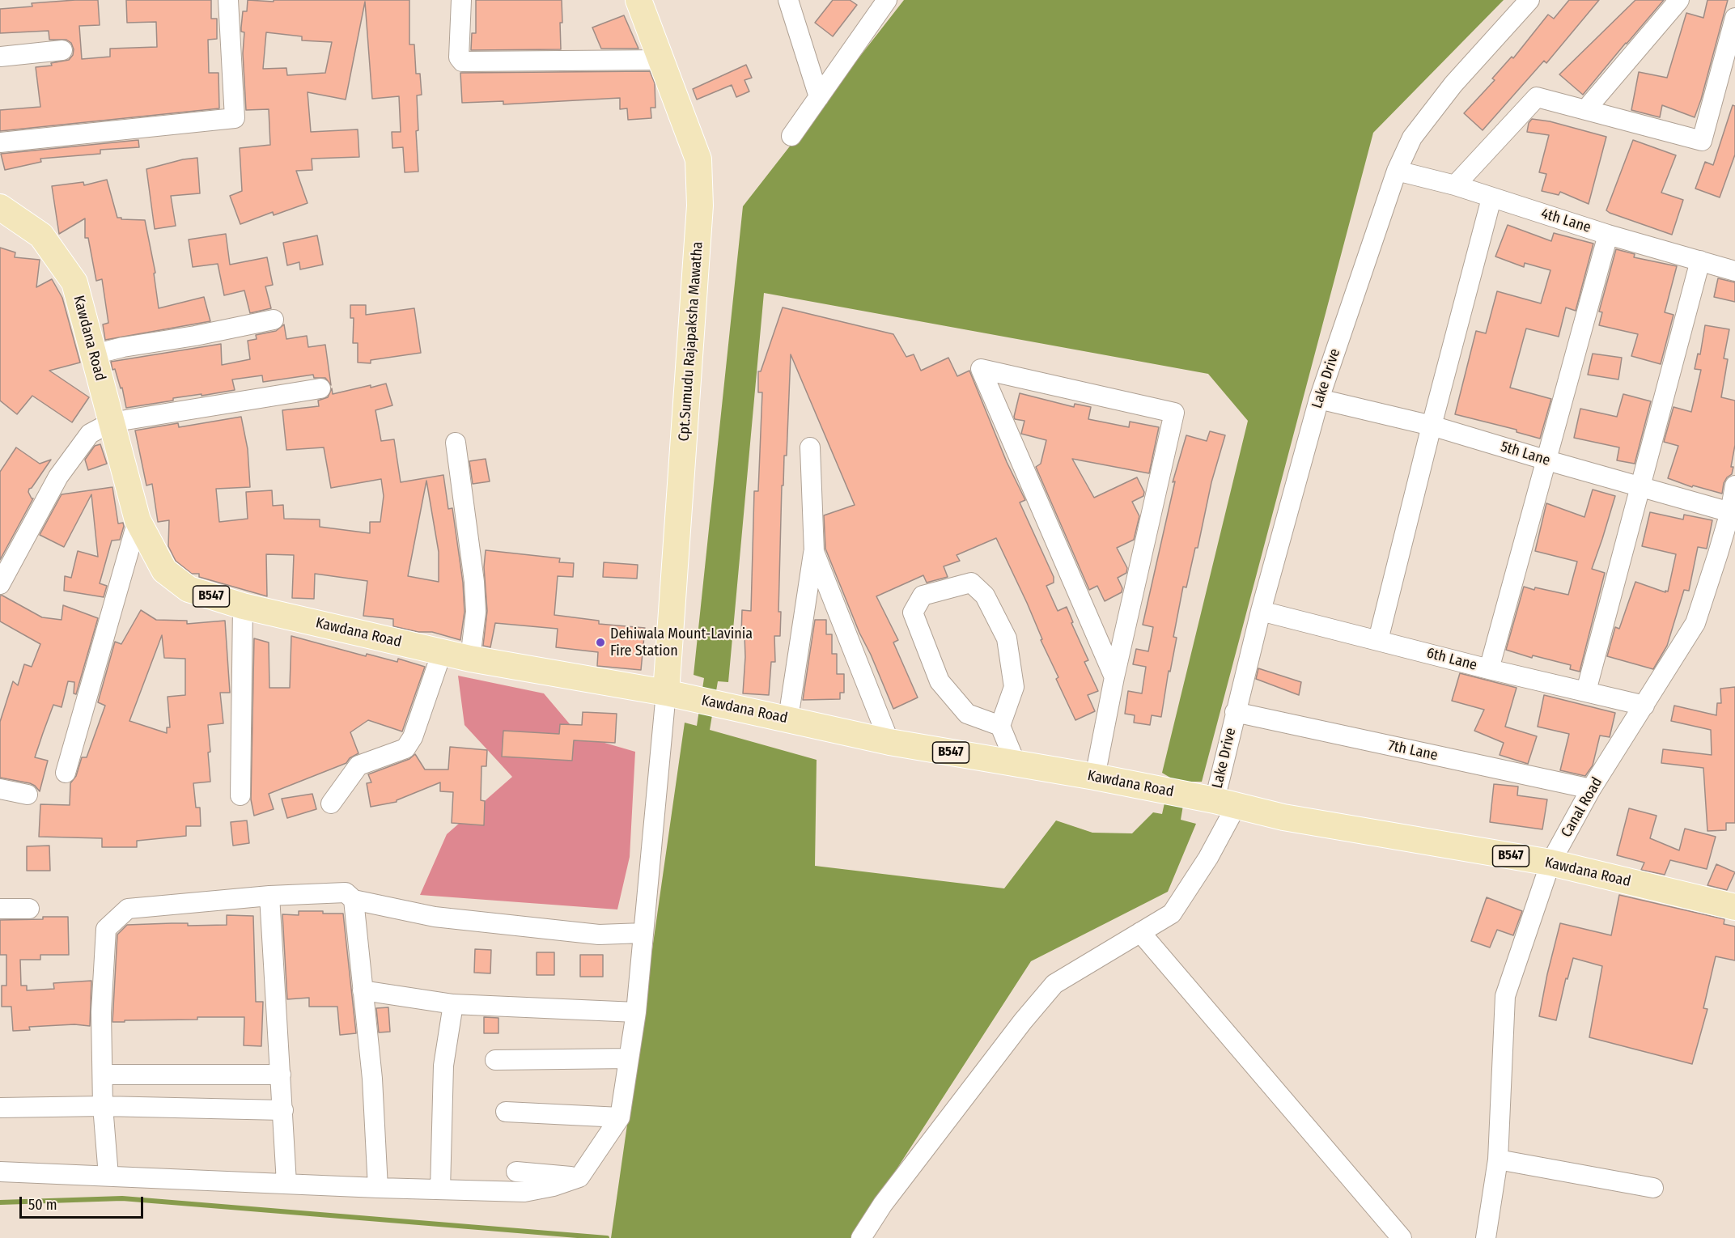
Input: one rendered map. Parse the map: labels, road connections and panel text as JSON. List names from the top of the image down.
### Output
{
  "streets": {
    "main road": ["Kawdana Road", "Cpt.Sumudu Rajapaksha Mawatha", "B547"],
    "street": [
      "4th Lane",
      "Lake Drive",
      "5th Lane",
      "6th Lane",
      "7th Lane",
      "Canal Road"
    ]
  },
  "crossings": [
    ["4th Lane", "Lake Drive"],
    ["Kawdana Road", "Cpt.Sumudu Rajapaksha Mawatha"],
    ["Kawdana Road", "Lake Drive"],
    ["Kawdana Road", "Canal Road"],
    ["Lake Drive", "5th Lane"],
    ["Lake Drive", "6th Lane"],
    ["Lake Drive", "7th Lane"],
    ["5th Lane", "Canal Road"],
    ["6th Lane", "Canal Road"],
    ["7th Lane", "Canal Road"]
  ],
  "places": ["Dehiwala Mount-Lavinia Fire Station"],
  "scale_bar": "50 m"
}
